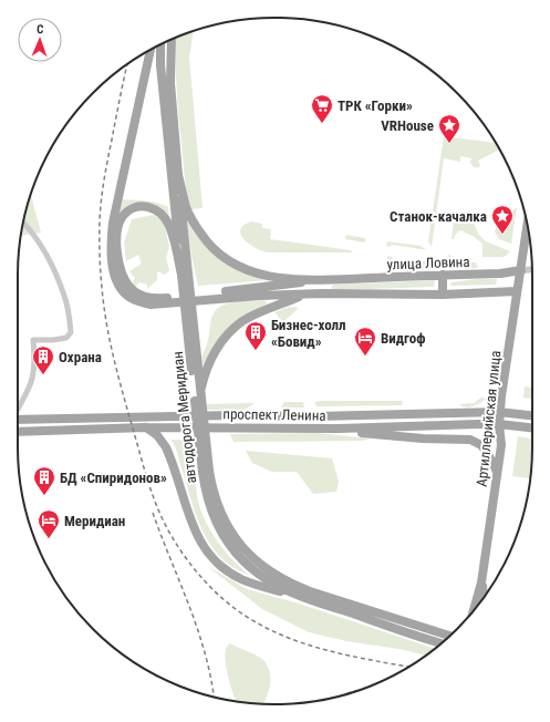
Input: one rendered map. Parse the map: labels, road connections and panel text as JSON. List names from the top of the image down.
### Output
{
  "streets": {
    "main road": [
      "улица Ловина",
      "проспект Ленина",
      "автодорога Меридиан",
      "Артиллерийская улица"
    ]
  },
  "crossings": [
    ["улица Ловина", "Артиллерийская улица"],
    ["проспект Ленина", "Артиллерийская улица"]
  ],
  "places": {
    "supermarket": ["ТРК «Горки»"],
    "place": ["VRHouse", "Станок-качалка"],
    "building": ["Бизнес-холл «Бовид»", "Охрана", "БД «Спиридонов»"],
    "hotel": ["Видгоф", "Меридиан"]
  },
  "north": "top"
}
